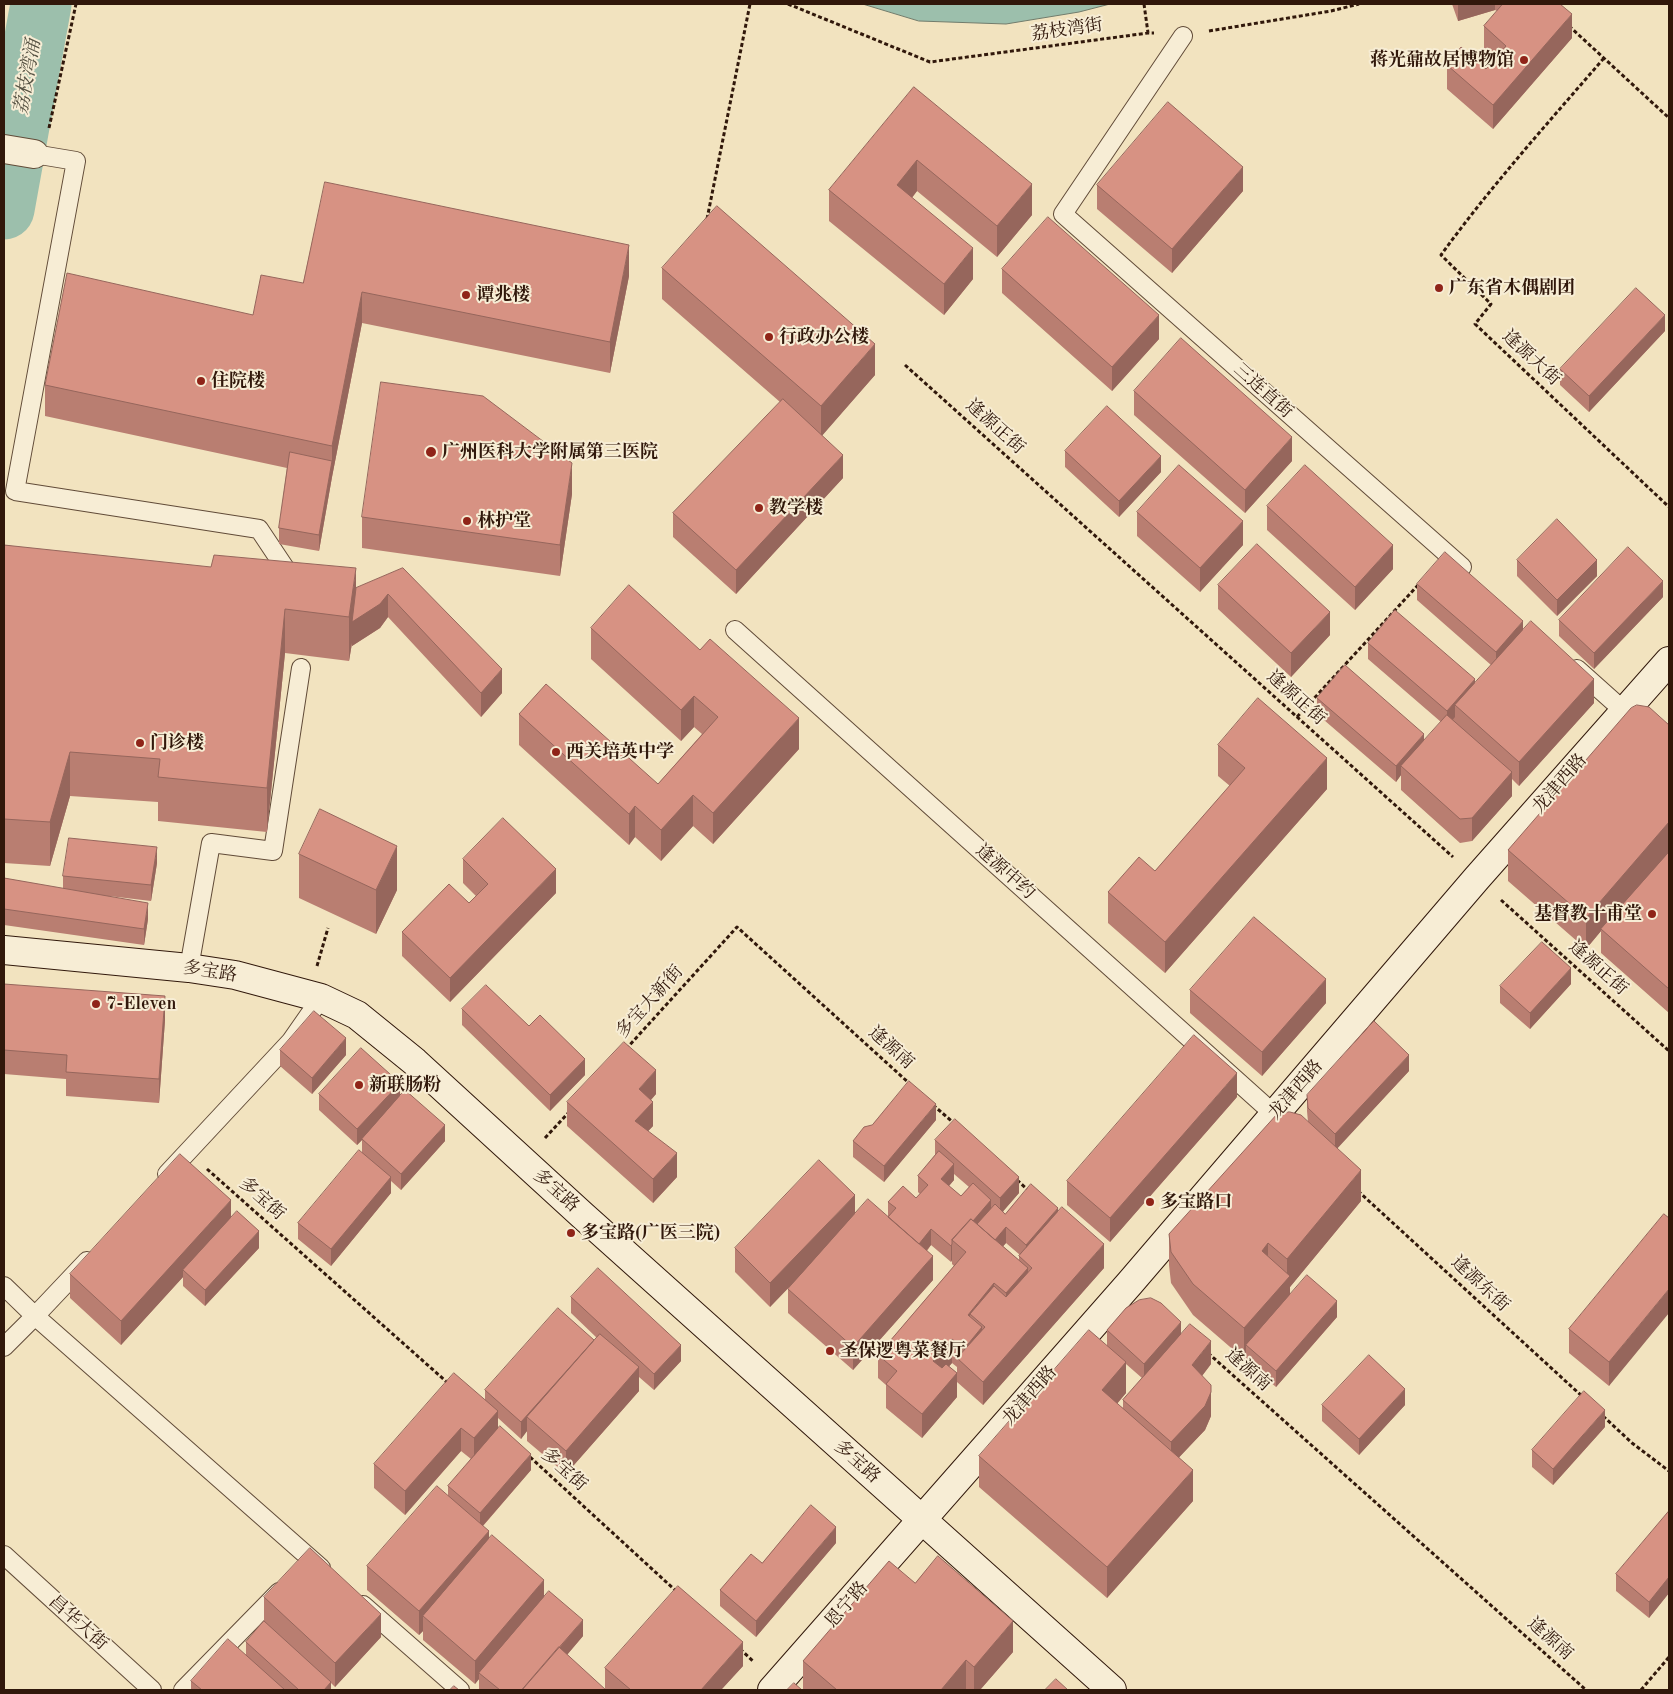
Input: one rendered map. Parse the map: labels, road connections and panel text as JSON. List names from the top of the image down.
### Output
{
  "streets": {
    "street": ["龙津西路", "多宝路", "恩宁路"],
    "lane": ["三连直街", "逢源中约", "昌华大街"],
    "path": [
      "荔枝湾街",
      "逢源大街",
      "逢源正街",
      "多宝大新街",
      "逢源南",
      "多宝街",
      "逢源东街"
    ]
  },
  "crossings": [
    ["荔枝湾街", "三连直街"],
    ["逢源正街", "龙津西路"],
    ["龙津西路", "逢源中约"],
    ["龙津西路", "多宝路"],
    ["龙津西路", "恩宁路"],
    ["多宝路", "恩宁路"],
    ["多宝大新街", "逢源南"]
  ],
  "water": ["荔枝湾涌"],
  "places": [
    "蒋光鼐故居博物馆",
    "广东省木偶剧团",
    "谭兆楼",
    "行政办公楼",
    "住院楼",
    "广州医科大学附属第三医院",
    "教学楼",
    "林护堂",
    "门诊楼",
    "西关培英中学",
    "基督教十甫堂",
    "7-Eleven",
    "新联肠粉",
    "多宝路口",
    "多宝路(广医三院)",
    "圣保逻粤菜餐厅"
  ]
}
